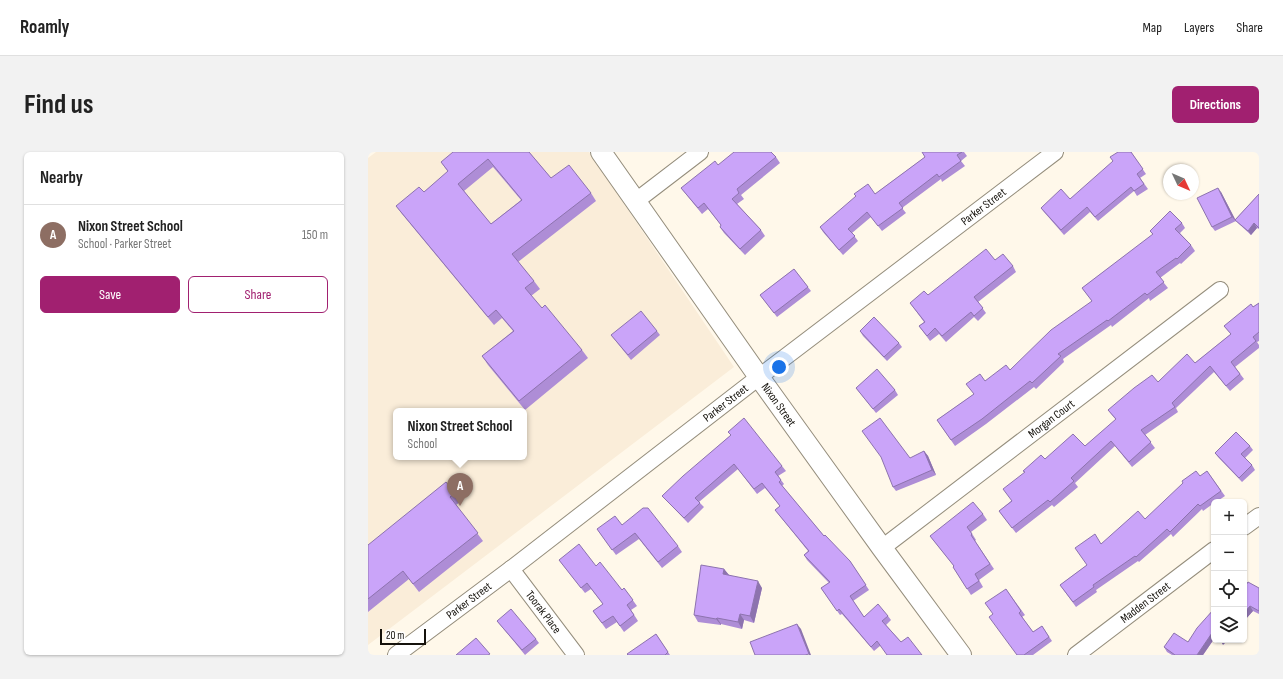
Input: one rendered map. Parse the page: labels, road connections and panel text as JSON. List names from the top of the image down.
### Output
{
  "streets": {
    "street": [
      "Parker Street",
      "Nixon Street",
      "Morgan Court",
      "Madden Street",
      "Toorak Place"
    ]
  },
  "crossings": [
    ["Parker Street", "Nixon Street"],
    ["Parker Street", "Toorak Place"],
    ["Nixon Street", "Morgan Court"]
  ],
  "scale_bar": "20 m",
  "north": "bottom right",
  "page": {
    "header": "Roamly",
    "nav": ["Map", "Layers", "Share"],
    "buttons": [
      "Directions",
      ["Save", "Share"]
    ],
    "title": "Find us",
    "heading": "Nearby",
    "list": [
      {
        "mark": "A",
        "name": "Nixon Street School",
        "note": "School · Parker Street",
        "value": "150 m"
      }
    ],
    "popup": ["Nixon Street School", "School"],
    "pins": "A",
    "map_buttons": ["+", "−"],
    "scale": "20 m"
  }
}
